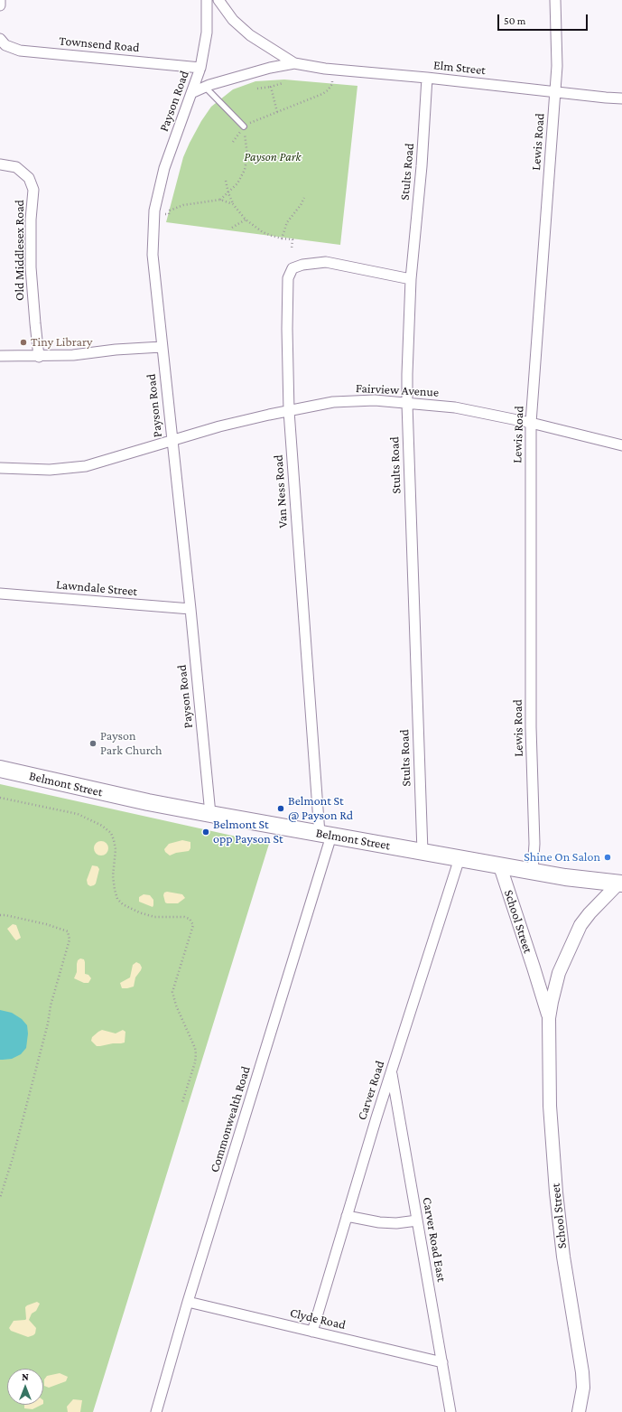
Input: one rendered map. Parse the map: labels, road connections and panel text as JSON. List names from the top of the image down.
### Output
{
  "streets": {
    "main road": ["Belmont Street"],
    "street": [
      "Townsend Road",
      "Elm Street",
      "Payson Road",
      "Lewis Road",
      "Stults Road",
      "Old Middlesex Road",
      "Fairview Avenue",
      "Van Ness Road",
      "Lawndale Street",
      "School Street",
      "Carver Road",
      "Commonwealth Road",
      "Carver Road East",
      "Clyde Road"
    ]
  },
  "crossings": [
    ["Townsend Road", "Payson Road"],
    ["Elm Street", "Payson Road"],
    ["Elm Street", "Lewis Road"],
    ["Elm Street", "Stults Road"],
    ["Payson Road", "Fairview Avenue"],
    ["Payson Road", "Lawndale Street"],
    ["Payson Road", "Belmont Street"],
    ["Lewis Road", "Fairview Avenue"],
    ["Lewis Road", "Belmont Street"],
    ["Stults Road", "Fairview Avenue"],
    ["Stults Road", "Van Ness Road"],
    ["Stults Road", "Belmont Street"],
    ["Fairview Avenue", "Van Ness Road"],
    ["Van Ness Road", "Belmont Street"],
    ["Van Ness Road", "Commonwealth Road"],
    ["Belmont Street", "School Street"],
    ["Belmont Street", "Carver Road"],
    ["Belmont Street", "Commonwealth Road"],
    ["Carver Road", "Carver Road East"],
    ["Carver Road", "Clyde Road"],
    ["Commonwealth Road", "Clyde Road"],
    ["Carver Road East", "Clyde Road"]
  ],
  "parks": ["Payson Park"],
  "places": [
    "Tiny Library",
    "Payson Park Church",
    "Belmont St @ Payson Rd",
    "Belmont St opp Payson St",
    "Shine On Salon"
  ],
  "scale_bar": "50 m",
  "north": "top"
}
